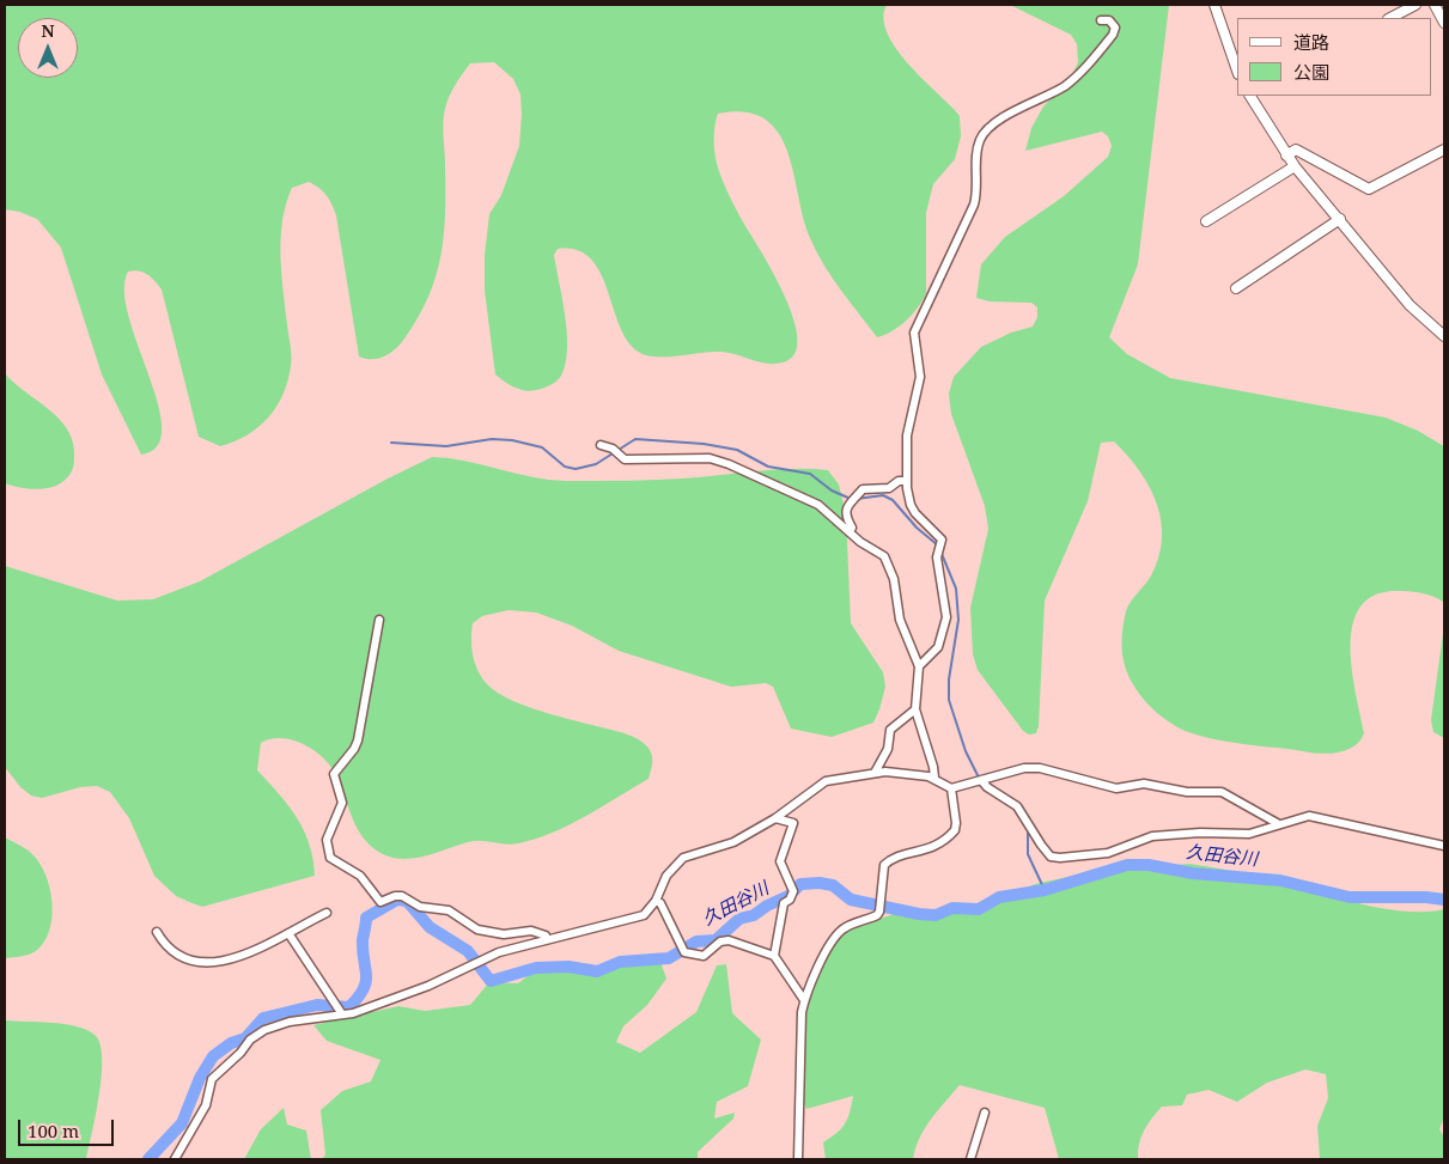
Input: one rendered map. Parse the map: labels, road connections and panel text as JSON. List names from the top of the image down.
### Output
{
  "water": ["久田谷川"],
  "legend": ["道路", "公園"],
  "scale_bar": "100 m",
  "north": "top"
}
